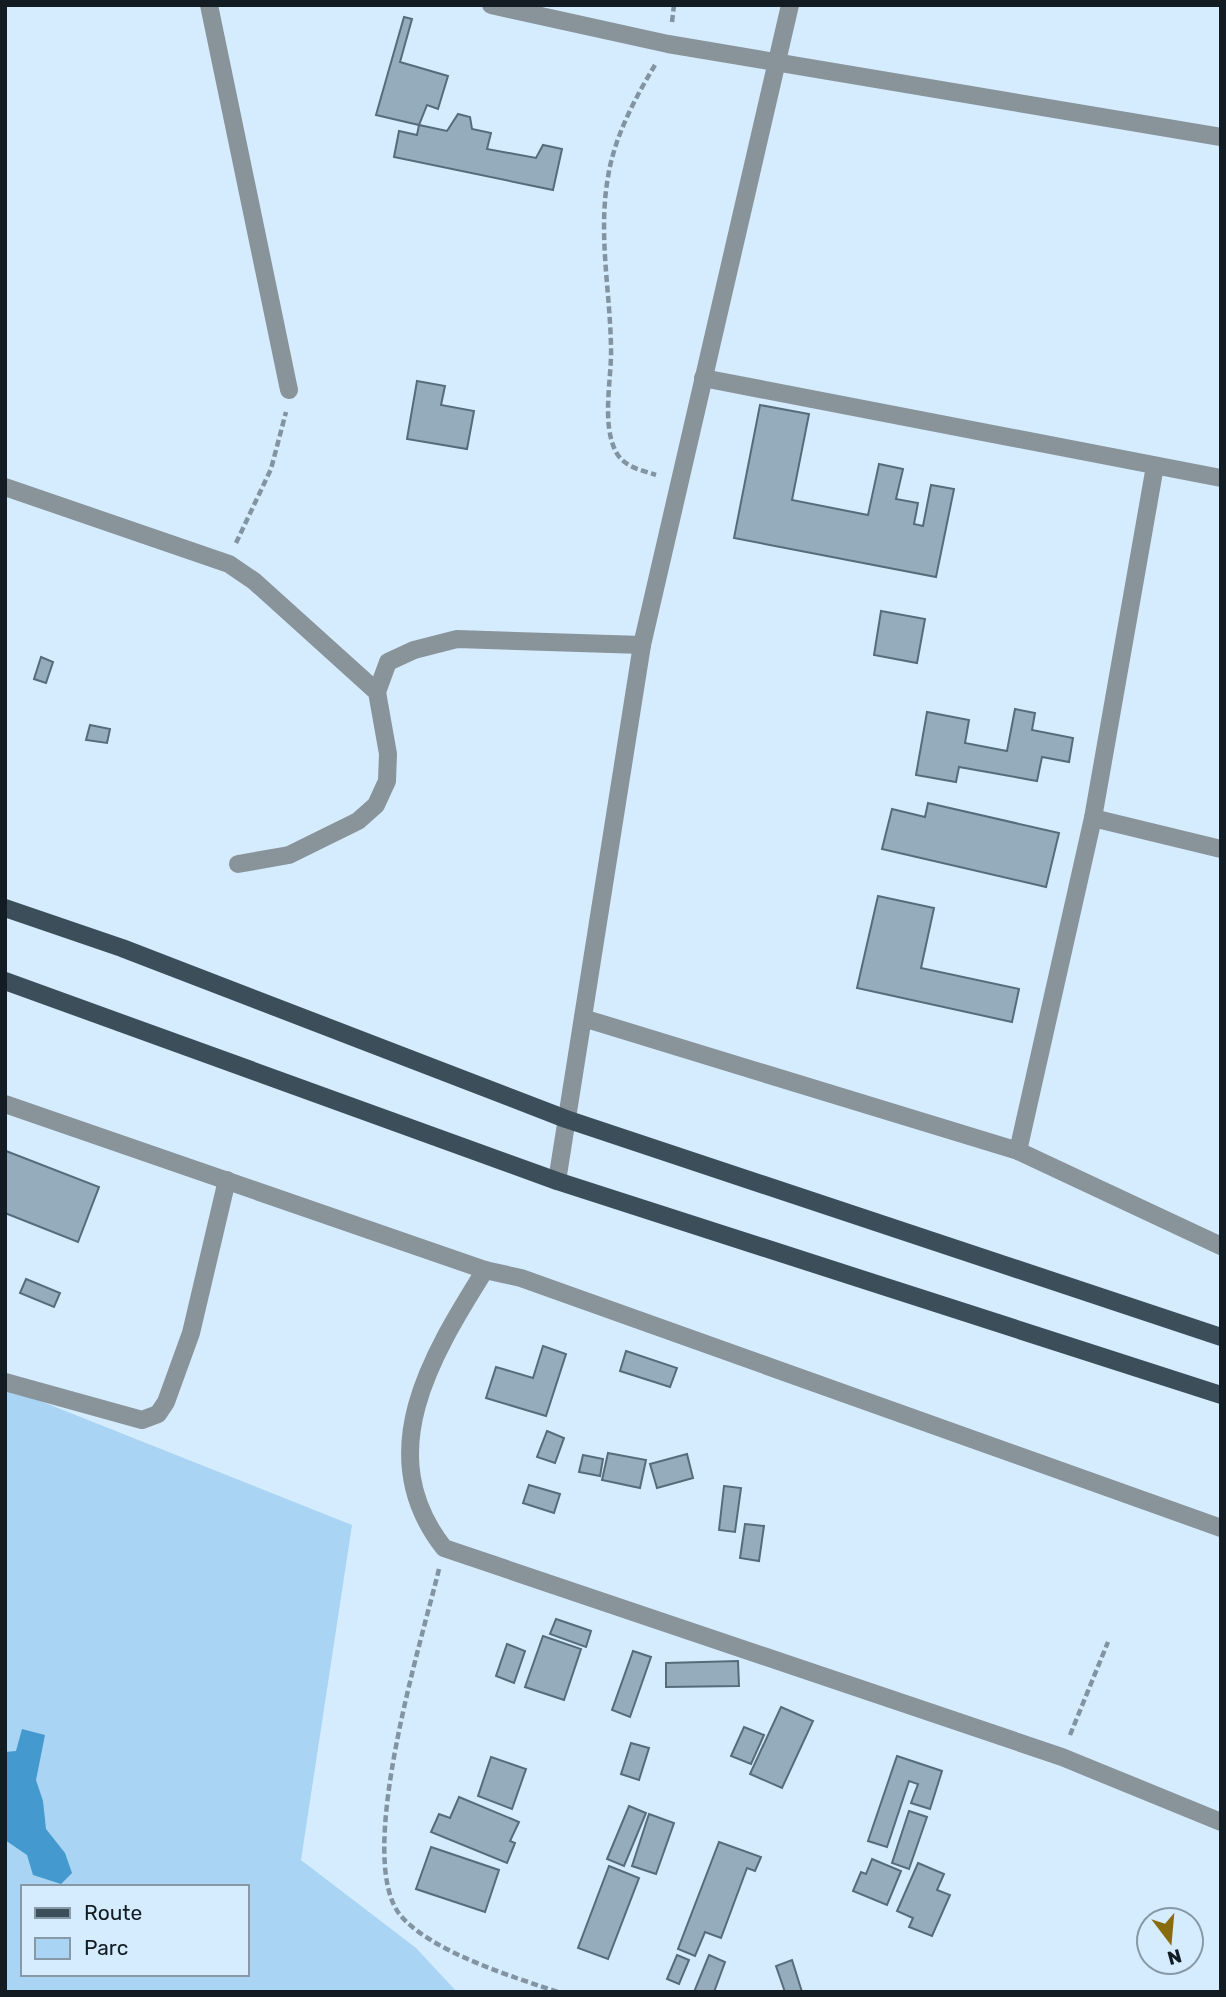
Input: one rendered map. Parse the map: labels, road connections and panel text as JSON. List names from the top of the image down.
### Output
{
  "legend": ["Route", "Parc"],
  "north": "bottom"
}
